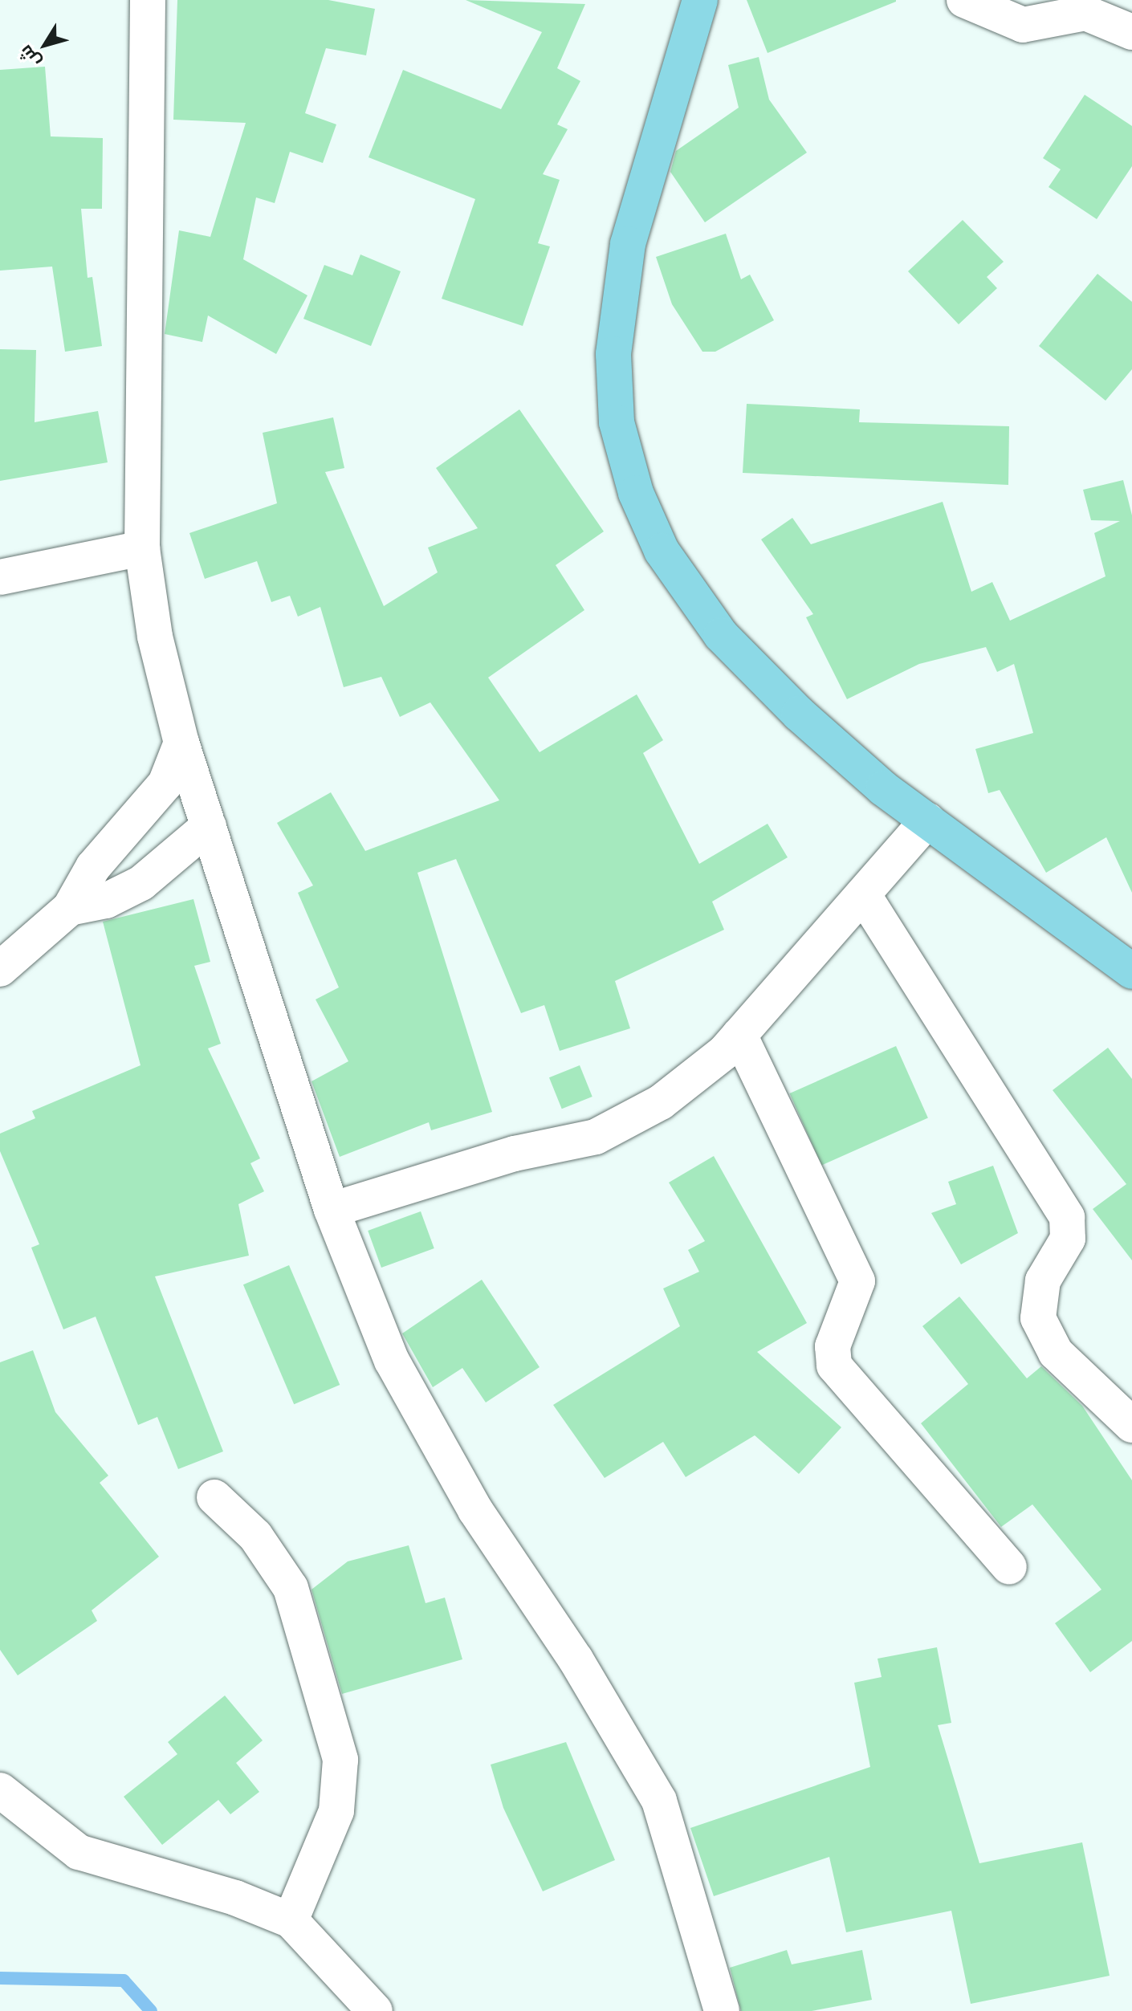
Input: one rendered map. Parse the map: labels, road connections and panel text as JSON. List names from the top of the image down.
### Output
{
  "north": "bottom left"
}
